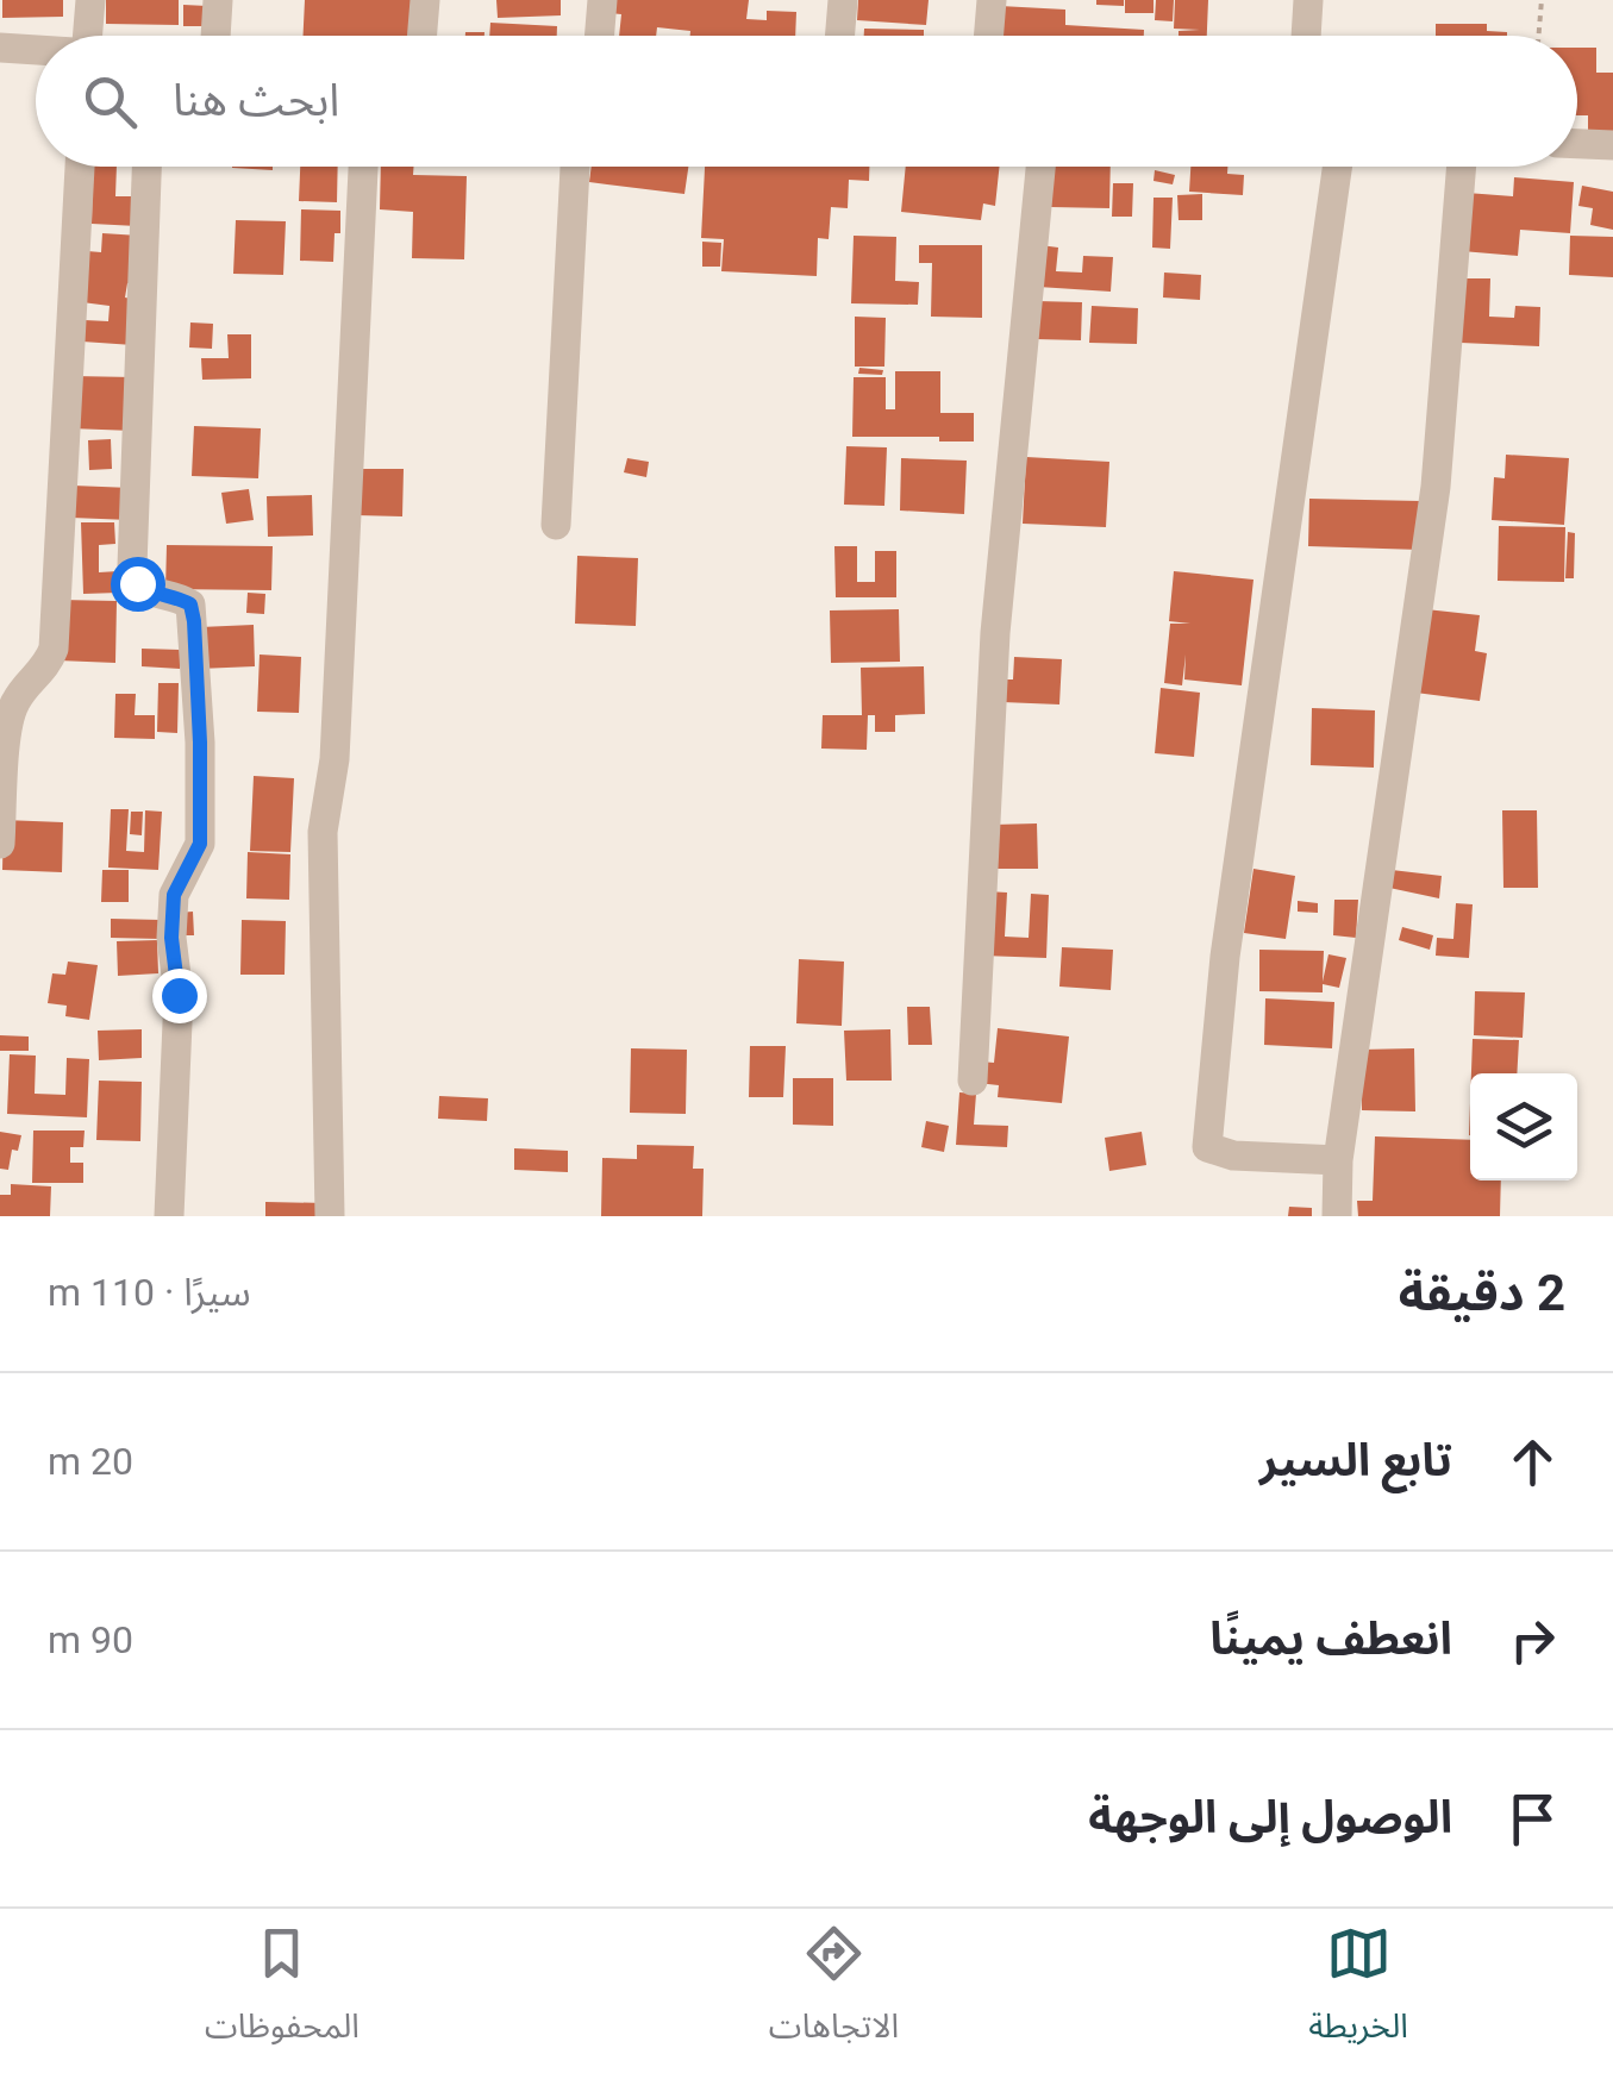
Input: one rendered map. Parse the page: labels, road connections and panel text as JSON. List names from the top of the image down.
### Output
{
  "page": {
    "search": "ابحث هنا",
    "heading": ["2 دقيقة", "سيرًا · 110 m"],
    "list": [
      ["تابع السير", "20 m"],
      ["انعطف يمينًا", "90 m"],
      "الوصول إلى الوجهة"
    ],
    "nav": ["الخريطة", "الاتجاهات", "المحفوظات"]
  }
}
